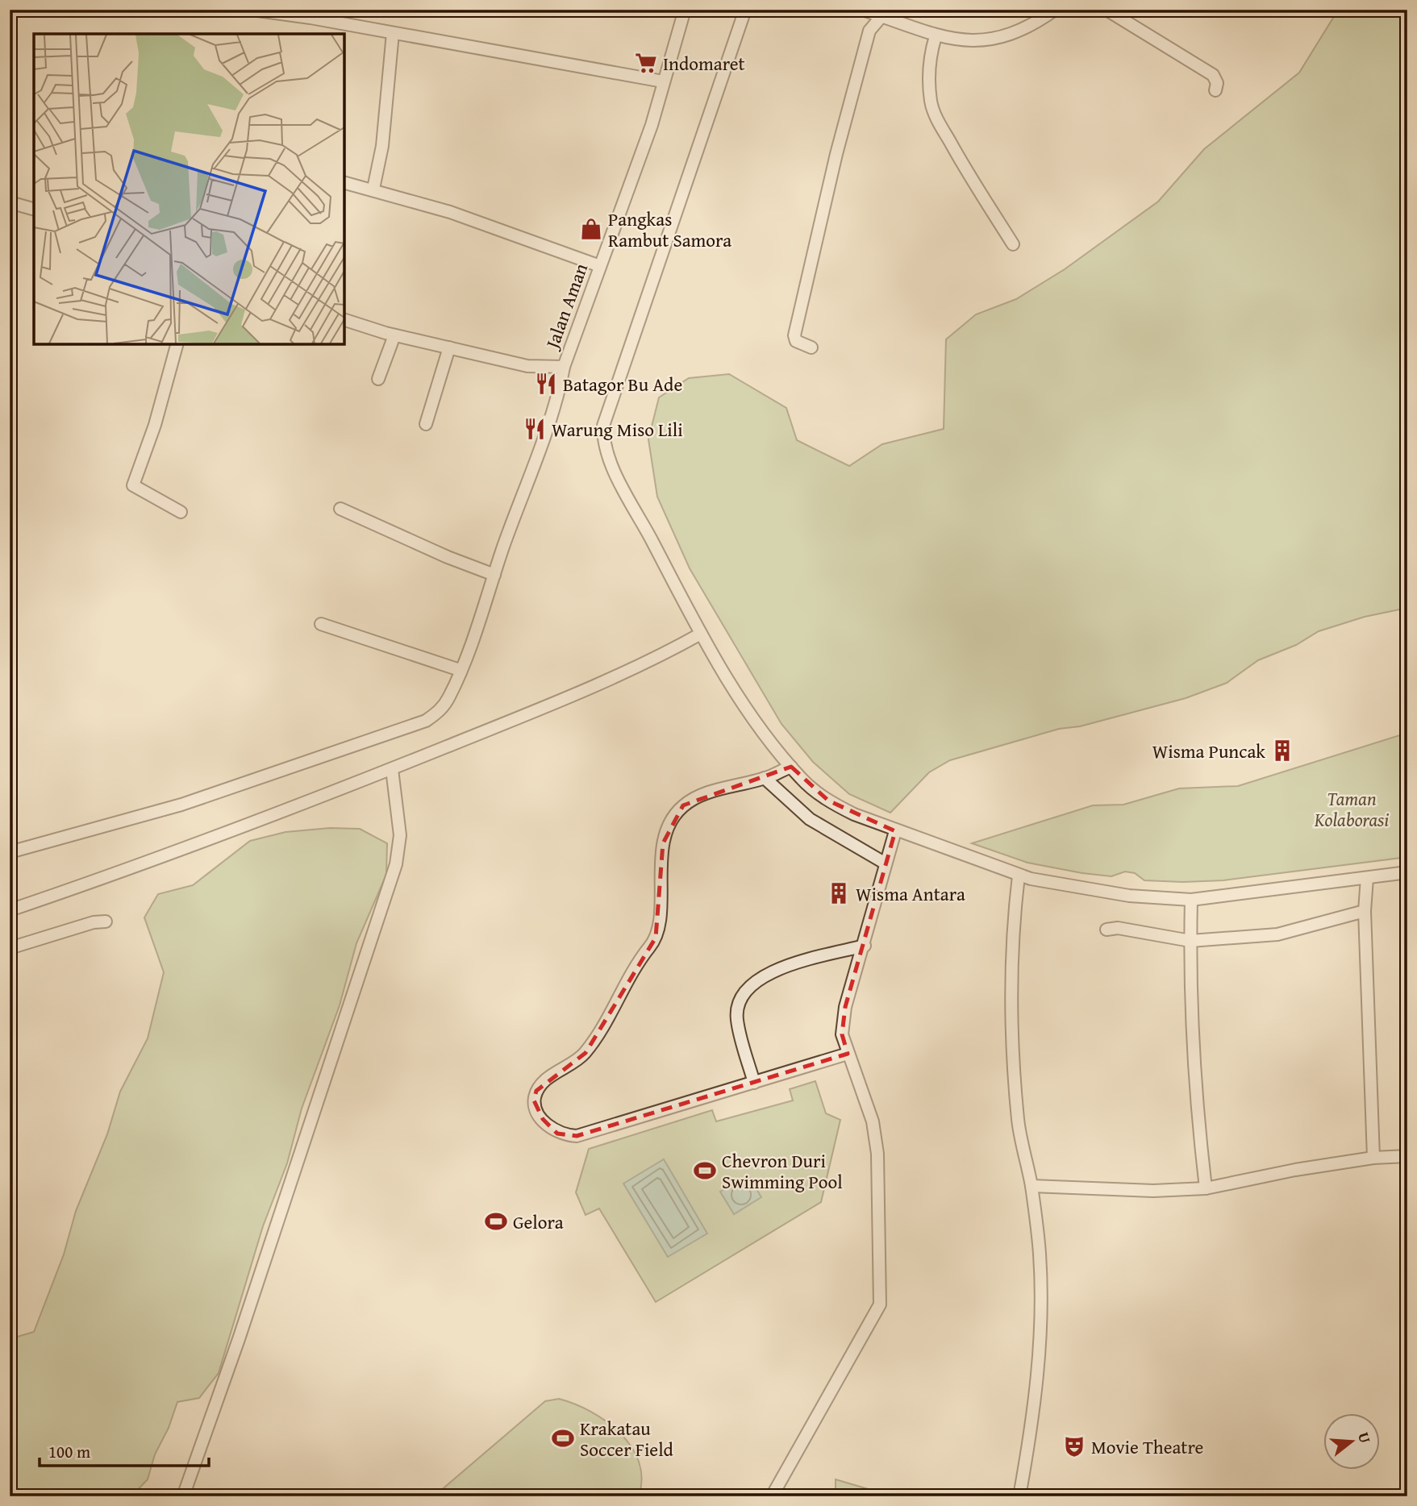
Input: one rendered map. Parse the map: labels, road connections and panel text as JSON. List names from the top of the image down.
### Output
{
  "streets": {
    "street": ["Jalan Aman"]
  },
  "parks": ["Taman Kolaborasi"],
  "places": {
    "supermarket": ["Indomaret"],
    "shop": ["Pangkas Rambut Samora"],
    "restaurant": ["Batagor Bu Ade", "Warung Miso Lili"],
    "building": ["Wisma Puncak", "Wisma Antara"],
    "sports": ["Chevron Duri Swimming Pool", "Gelora", "Krakatau Soccer Field"],
    "theatre": ["Movie Theatre"]
  },
  "scale_bar": "100 m",
  "north": "right"
}
